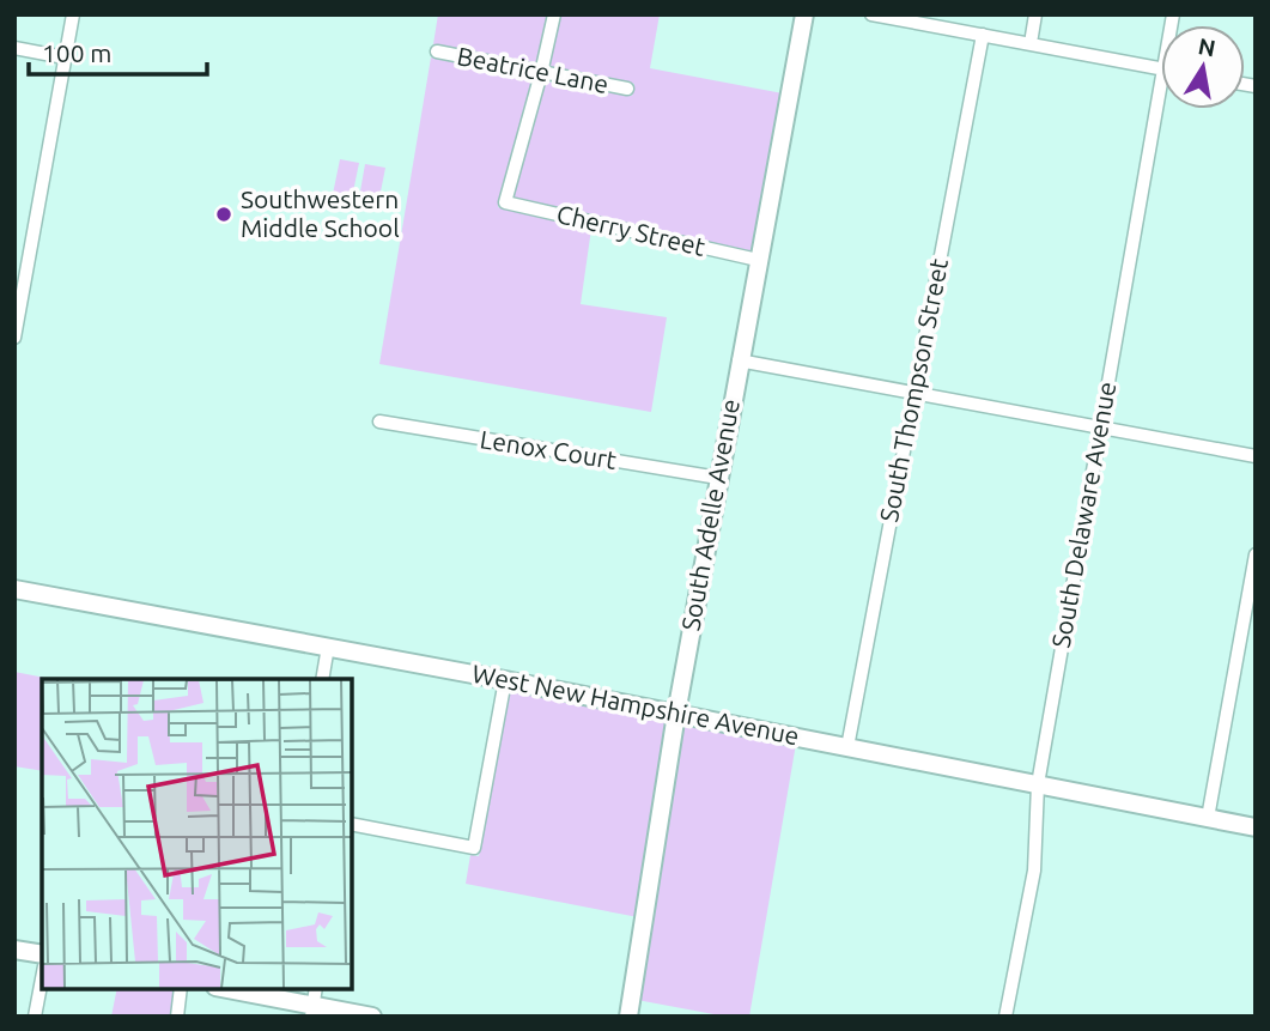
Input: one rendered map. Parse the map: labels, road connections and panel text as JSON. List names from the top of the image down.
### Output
{
  "streets": {
    "street": [
      "Beatrice Lane",
      "Cherry Street",
      "South Thompson Street",
      "Lenox Court",
      "South Adelle Avenue",
      "South Delaware Avenue",
      "West New Hampshire Avenue"
    ]
  },
  "crossings": [
    ["Beatrice Lane", "Cherry Street"],
    ["Cherry Street", "South Adelle Avenue"],
    ["South Thompson Street", "West New Hampshire Avenue"],
    ["Lenox Court", "South Adelle Avenue"],
    ["South Adelle Avenue", "West New Hampshire Avenue"],
    ["South Delaware Avenue", "West New Hampshire Avenue"]
  ],
  "places": ["Southwestern Middle School"],
  "scale_bar": "100 m",
  "north": "top"
}
